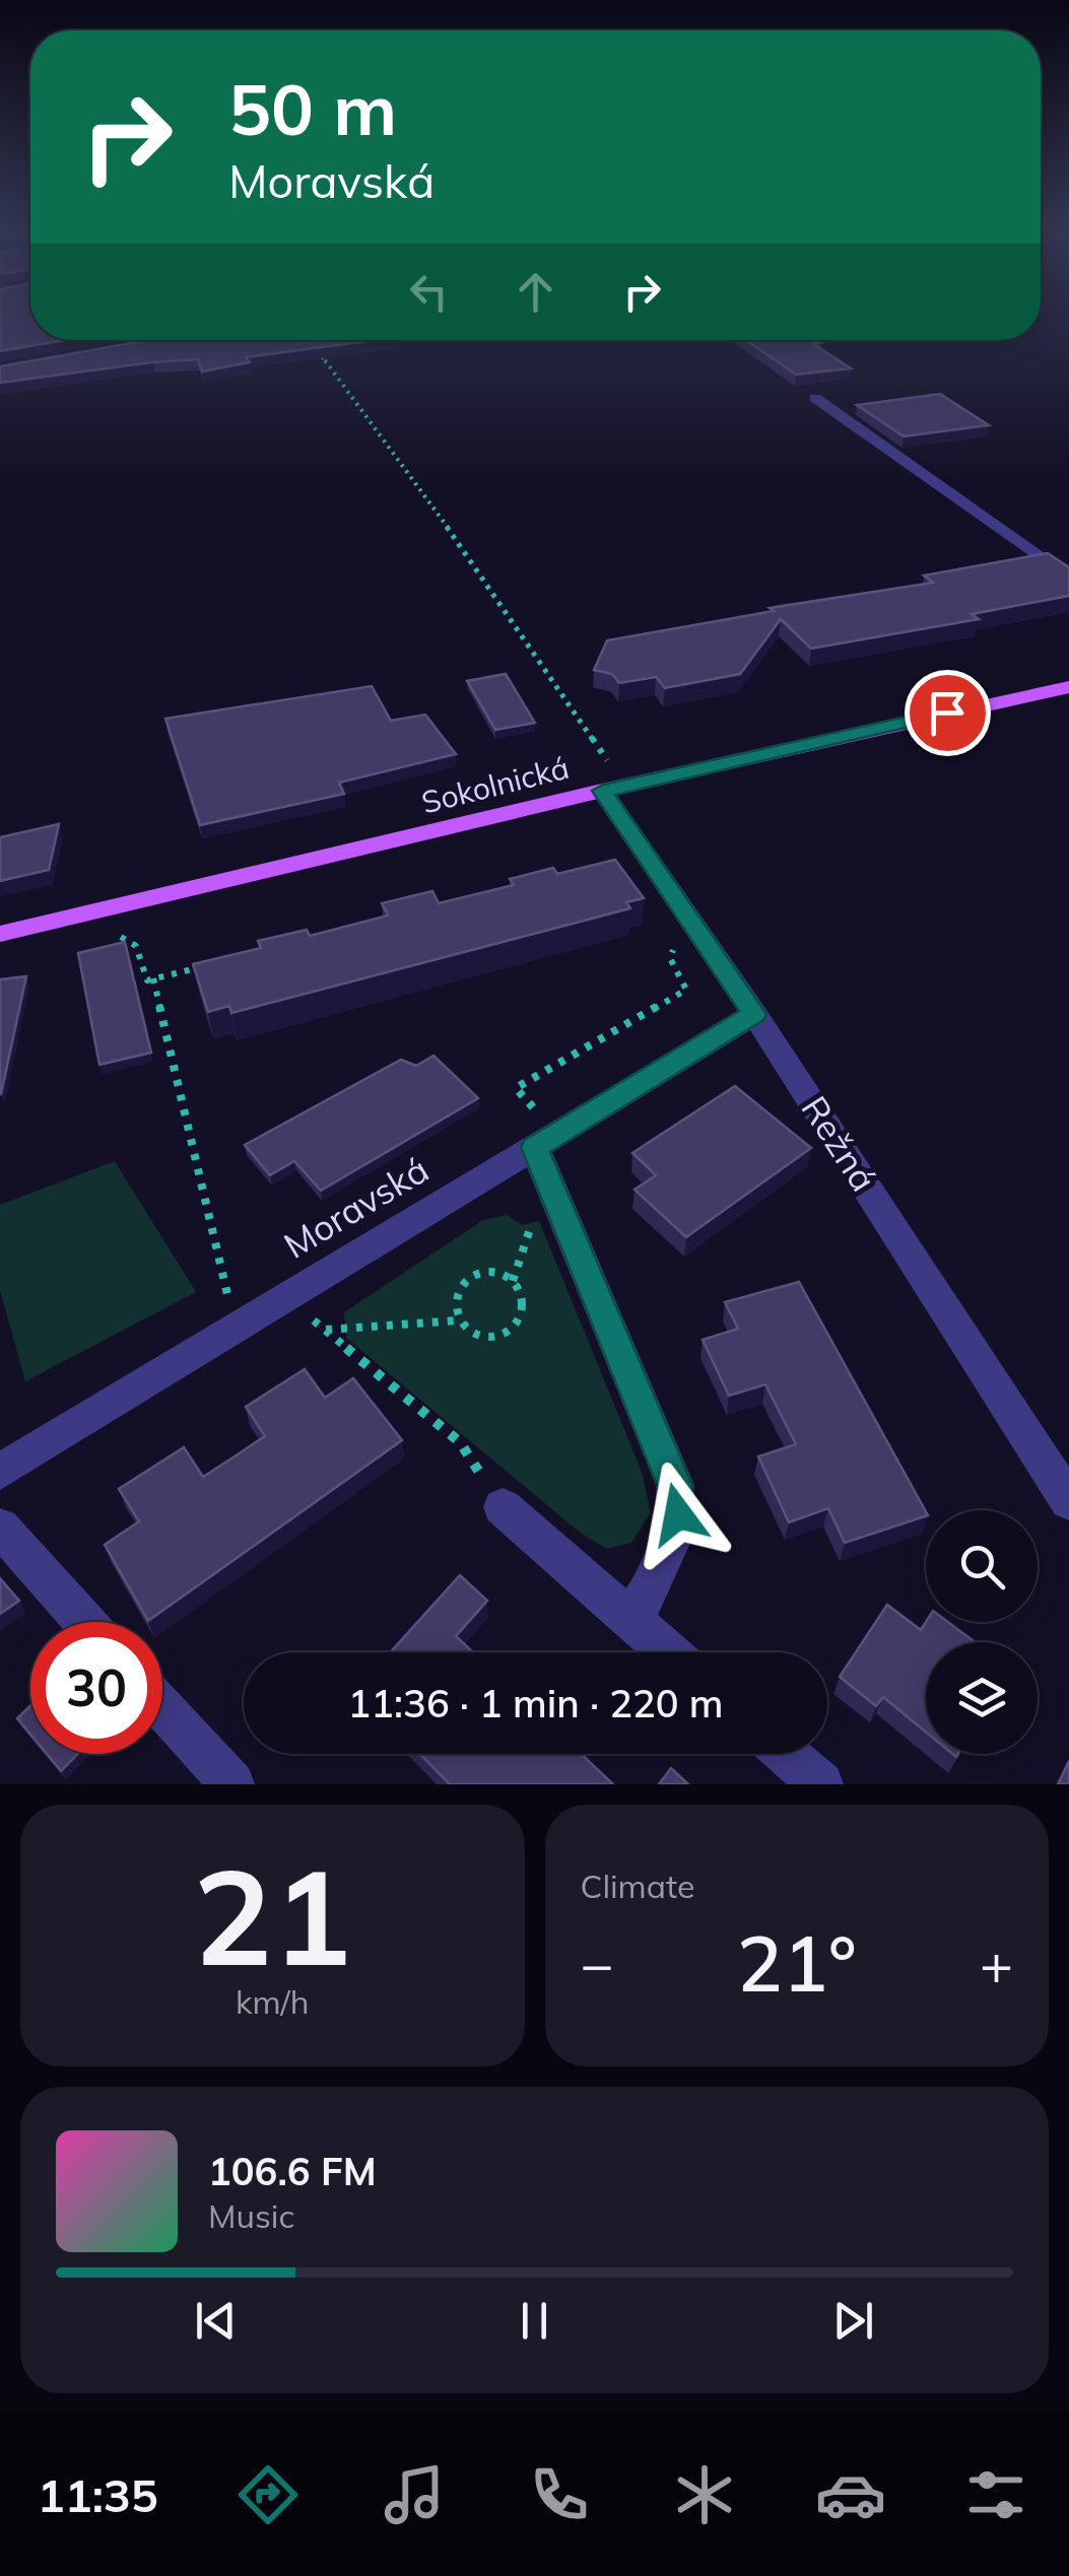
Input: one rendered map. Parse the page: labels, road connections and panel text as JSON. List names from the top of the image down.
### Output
{
  "streets": {
    "main road": ["Sokolnická"],
    "street": ["Režná", "Moravská"]
  },
  "crossings": [
    ["Sokolnická", "Režná"],
    ["Režná", "Moravská"]
  ],
  "page": {
    "turn": ["50 m", "Moravská"],
    "limit": "30",
    "trip": "11:36 · 1 min · 220 m",
    "tile": [
      ["21", "km/h"],
      "Climate"
    ],
    "heat": ["−", "21°", "+"],
    "song": ["106.6 FM", "Music"],
    "tabs": "11:35"
  }
}
